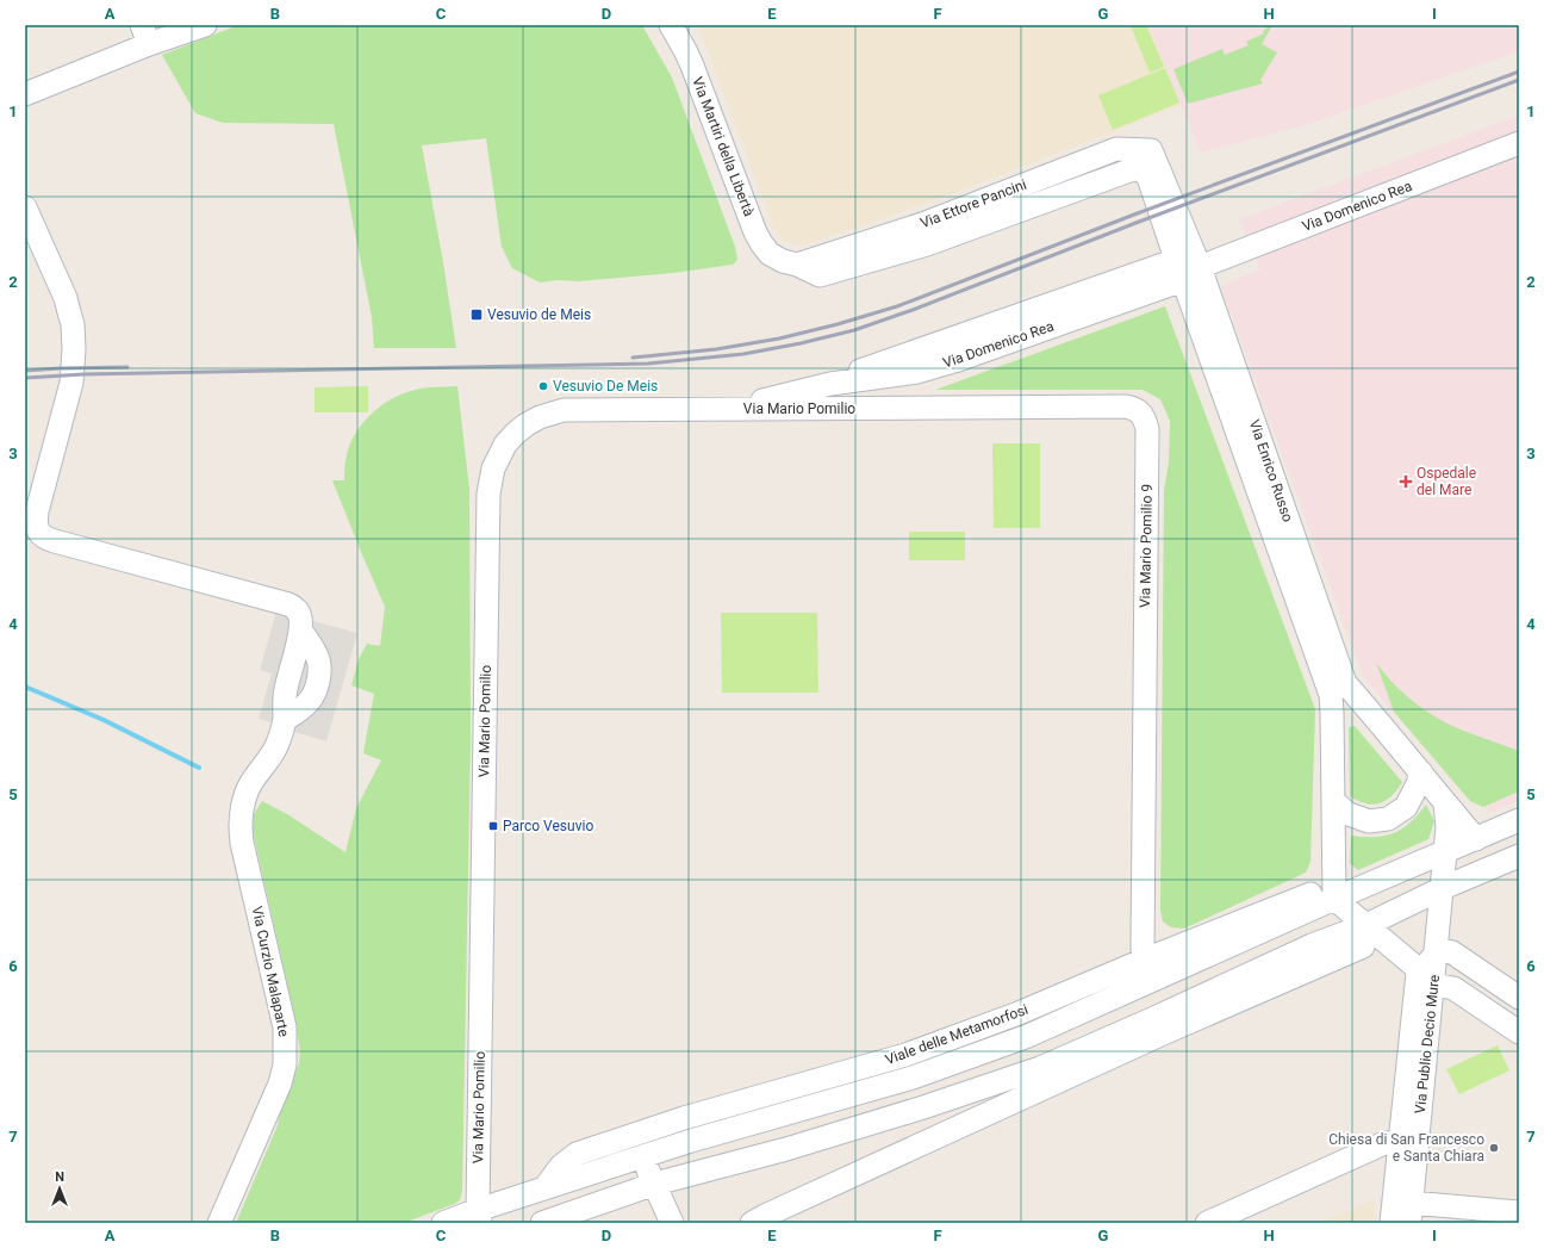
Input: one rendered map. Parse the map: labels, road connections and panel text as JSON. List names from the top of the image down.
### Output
{
  "streets": {
    "street": [
      "Via Martiri della Libertà",
      "Via Ettore Pancini",
      "Via Domenico Rea",
      "Via Mario Pomilio",
      "Via Enrico Russo",
      "Via Mario Pomilio 9",
      "Via Curzio Malaparte",
      "Viale delle Metamorfosi",
      "Via Publio Decio Mure"
    ]
  },
  "crossings": [
    ["Via Martiri della Libertà", "Via Ettore Pancini"],
    ["Via Ettore Pancini", "Via Enrico Russo"],
    ["Via Domenico Rea", "Via Mario Pomilio"],
    ["Via Domenico Rea", "Via Enrico Russo"],
    ["Via Mario Pomilio", "Via Mario Pomilio 9"],
    ["Via Mario Pomilio", "Viale delle Metamorfosi"],
    ["Via Enrico Russo", "Viale delle Metamorfosi"],
    ["Via Enrico Russo", "Via Publio Decio Mure"],
    ["Via Mario Pomilio 9", "Viale delle Metamorfosi"],
    ["Viale delle Metamorfosi", "Via Publio Decio Mure"]
  ],
  "places": {
    "transit": ["Vesuvio de Meis", "Parco Vesuvio"],
    "other": ["Vesuvio De Meis", "Chiesa di San Francesco e Santa Chiara"],
    "health": ["Ospedale del Mare"]
  },
  "north": "top",
  "grid": {
    "columns": [
      "A",
      "B",
      "C",
      "D",
      "E",
      "F",
      "G",
      "H",
      "I"
    ],
    "rows": [
      "1",
      "2",
      "3",
      "4",
      "5",
      "6",
      "7"
    ]
  }
}
